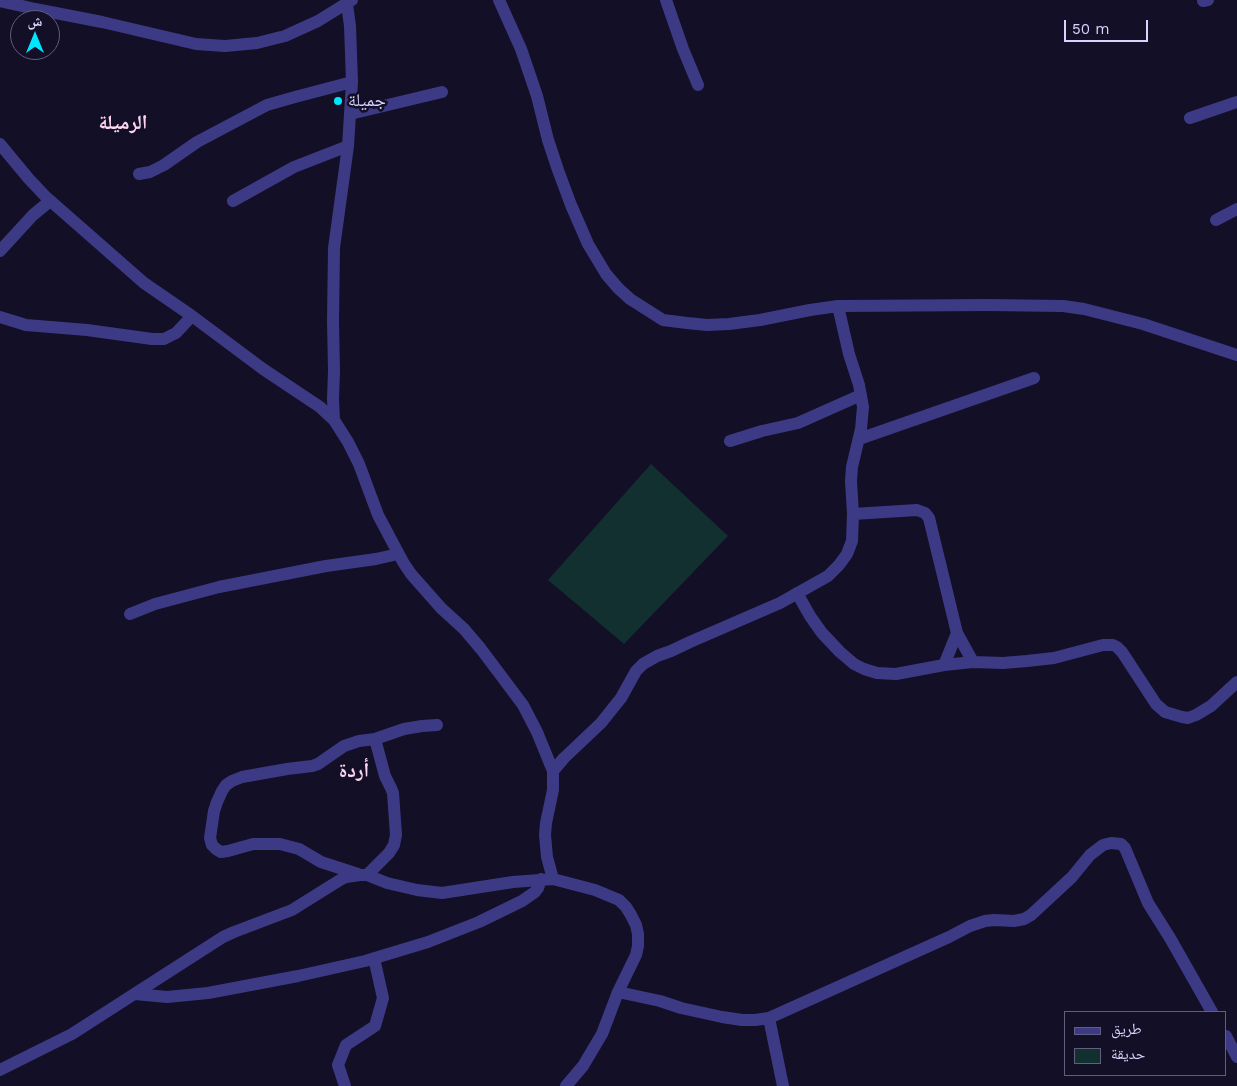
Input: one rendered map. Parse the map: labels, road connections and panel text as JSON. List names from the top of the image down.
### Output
{
  "districts": ["الرميلة", "أردة"],
  "places": ["جميلة"],
  "legend": ["طريق", "حديقة"],
  "scale_bar": "50 m",
  "north": "top"
}
